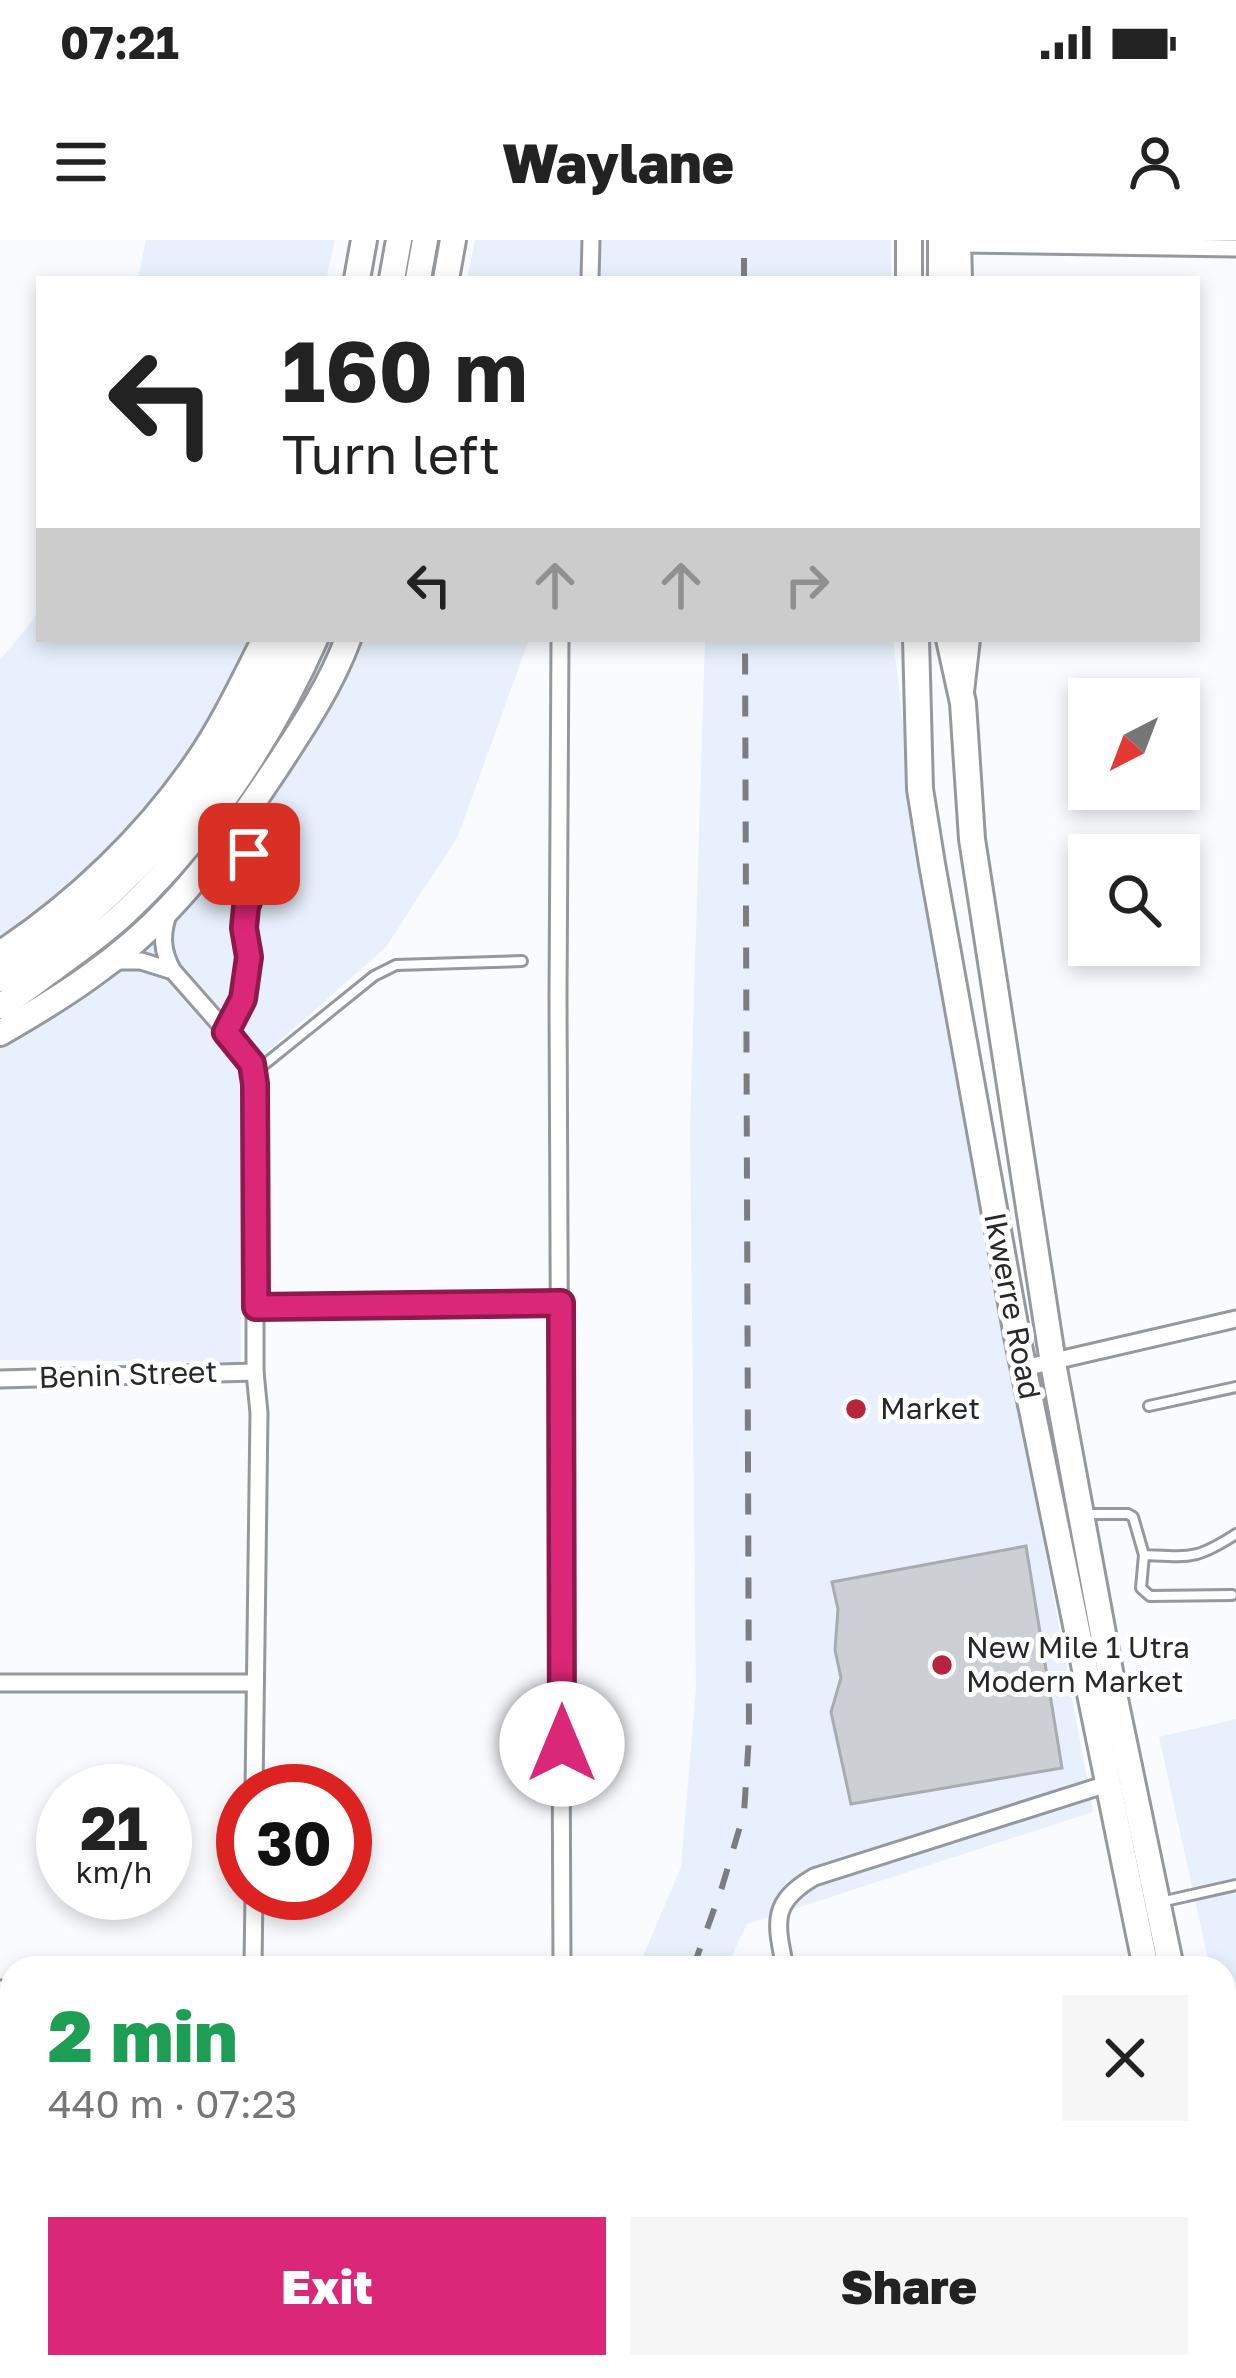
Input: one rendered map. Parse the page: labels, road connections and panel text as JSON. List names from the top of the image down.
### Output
{
  "streets": {
    "main road": ["Ikwerre Road"],
    "street": ["Benin Street"]
  },
  "places": ["Market", "New Mile 1 Utra Modern Market"],
  "north": "bottom left",
  "page": {
    "status": "07:21",
    "header": "Waylane",
    "turn": ["160 m", "Turn left"],
    "speed": "21 km/h",
    "limit": "30",
    "heading": ["2 min", "440 m · 07:23"],
    "buttons": ["Exit", "Share"]
  }
}
